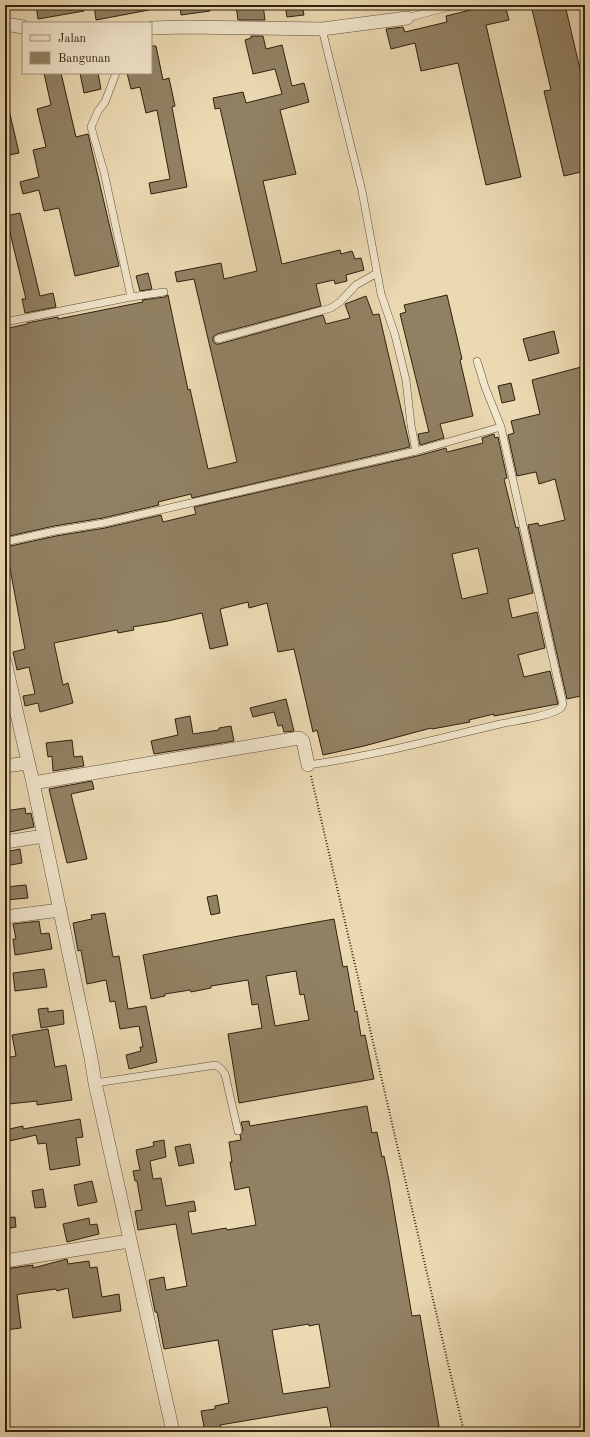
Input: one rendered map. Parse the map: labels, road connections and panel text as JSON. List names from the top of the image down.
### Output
{
  "legend": ["Jalan", "Bangunan"]
}
